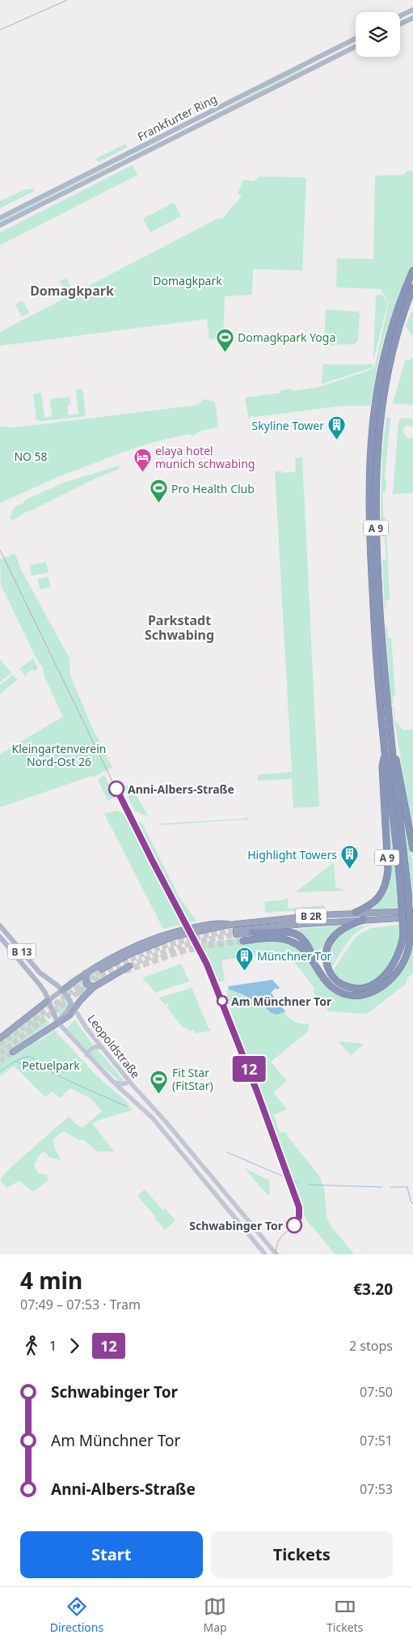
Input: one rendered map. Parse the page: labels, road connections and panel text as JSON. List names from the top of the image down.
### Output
{
  "streets": {
    "highway": ["A 9", "B 2R"],
    "main road": ["Frankfurter Ring", "B 13", "Leopoldstraße"]
  },
  "crossings": [
    ["A 9", "B 2R"]
  ],
  "districts": ["Domagkpark", "Parkstadt Schwabing"],
  "parks": [
    "Domagkpark",
    "NO 58",
    "Kleingartenverein Nord-Ost 26",
    "Petuelpark"
  ],
  "places": {
    "sports": ["Domagkpark Yoga", "Pro Health Club", "Fit Star (FitStar)"],
    "building": ["Skyline Tower", "Highlight Towers", "Münchner Tor"],
    "hotel": ["elaya hotel munich schwabing"],
    "other": ["Anni-Albers-Straße", "Am Münchner Tor", "Schwabinger Tor"]
  },
  "lines": ["tram line 12"],
  "page": {
    "on_map": "12",
    "heading": ["4 min", "07:49 – 07:53 · Tram", "€3.20"],
    "legs": ["1", "12", "2 stops"],
    "list": [
      {
        "name": "Schwabinger Tor",
        "value": "07:50"
      },
      {
        "name": "Am Münchner Tor",
        "value": "07:51"
      },
      {
        "name": "Anni-Albers-Straße",
        "value": "07:53"
      }
    ],
    "buttons": ["Start", "Tickets"],
    "tabs": ["Directions", "Map", "Tickets"]
  }
}
